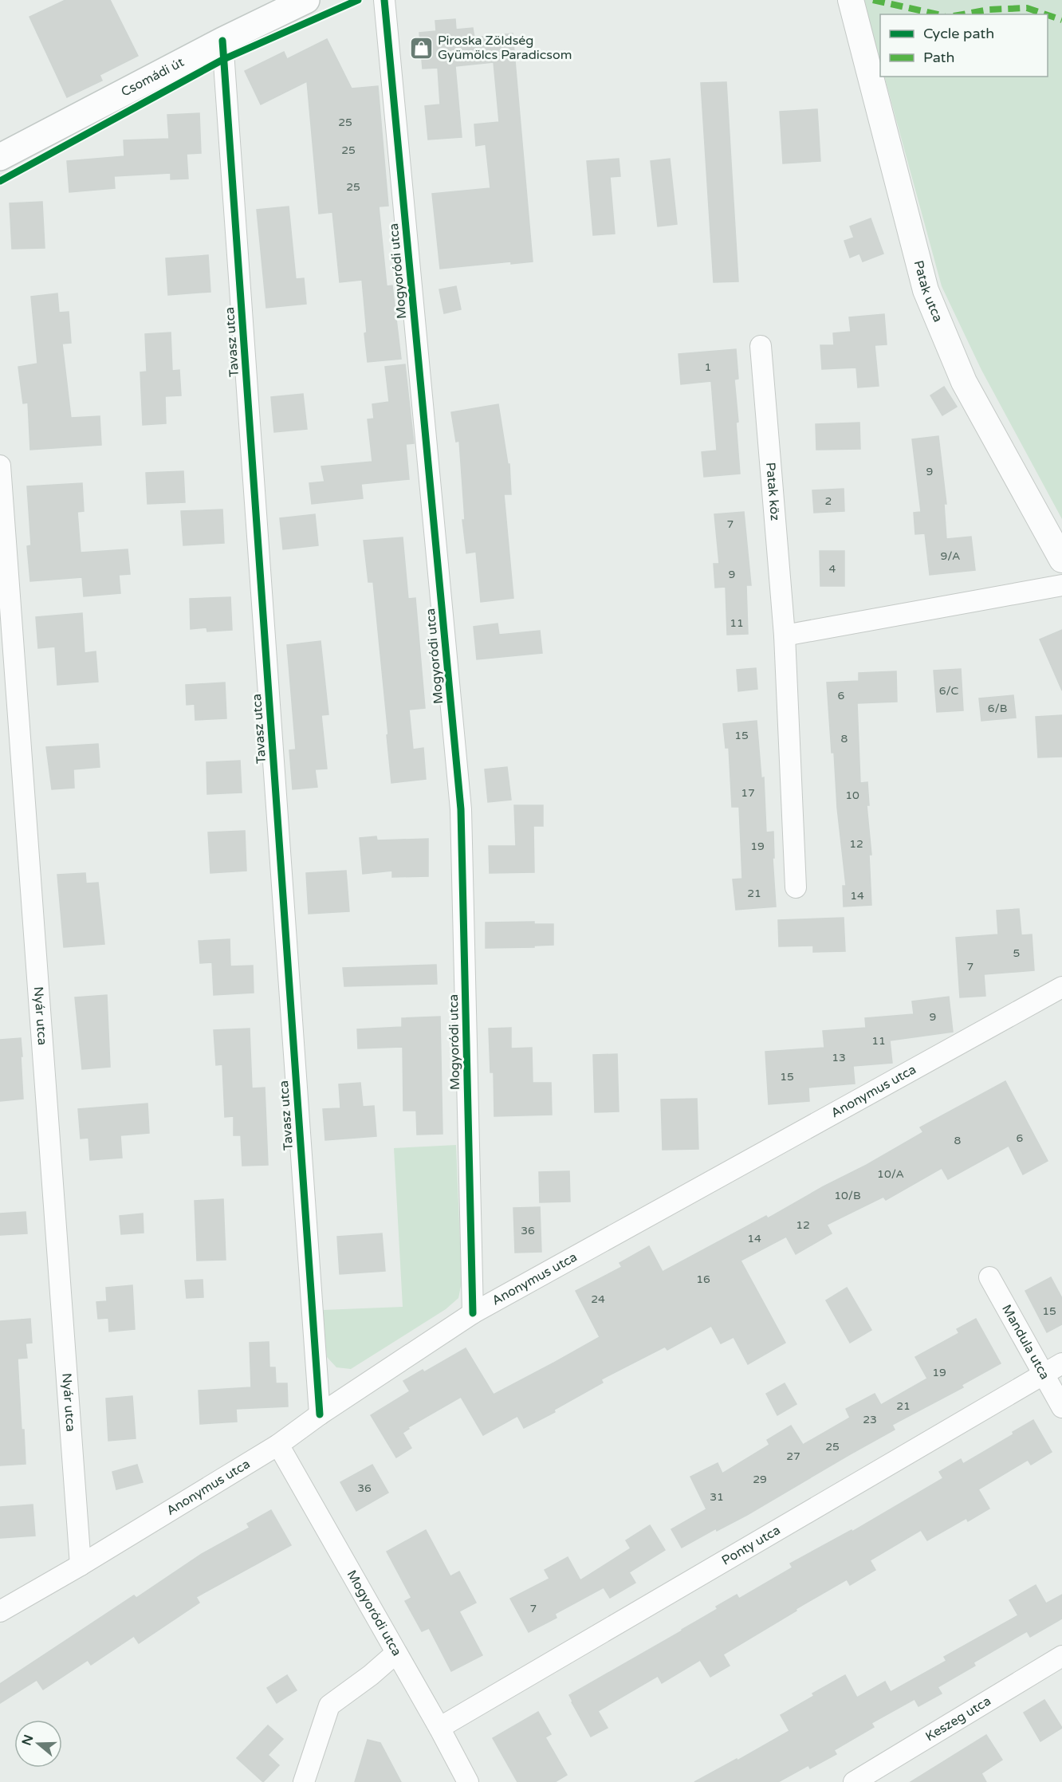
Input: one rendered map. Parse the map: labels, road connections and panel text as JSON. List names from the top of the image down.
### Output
{
  "streets": {
    "main road": ["Csomádi út"],
    "street": [
      "Mogyoródi utca",
      "Patak utca",
      "Tavasz utca",
      "Patak köz",
      "Nyár utca",
      "Anonymus utca",
      "Mandula utca",
      "Ponty utca",
      "Keszeg utca"
    ]
  },
  "crossings": [
    ["Csomádi út", "Tavasz utca"],
    ["Mogyoródi utca", "Anonymus utca"],
    ["Mogyoródi utca", "Ponty utca"],
    ["Tavasz utca", "Anonymus utca"],
    ["Nyár utca", "Anonymus utca"],
    ["Mandula utca", "Ponty utca"]
  ],
  "places": {
    "shop": ["Piroska Zöldség Gyümölcs Paradicsom"]
  },
  "house_numbers": [
    "25",
    "25",
    "25",
    "1",
    "9",
    "2",
    "7",
    "9/A",
    "4",
    "9",
    "11",
    "6/C",
    "6",
    "6/B",
    "15",
    "8",
    "17",
    "10",
    "12",
    "19",
    "21",
    "14",
    "5",
    "7",
    "9",
    "11",
    "13",
    "15",
    "6",
    "8",
    "10/A",
    "10/B",
    "12",
    "36",
    "14",
    "16",
    "24",
    "15",
    "19",
    "21",
    "23",
    "25",
    "27",
    "29",
    "36",
    "31",
    "7"
  ],
  "legend": ["Cycle path", "Path"],
  "north": "left"
}
